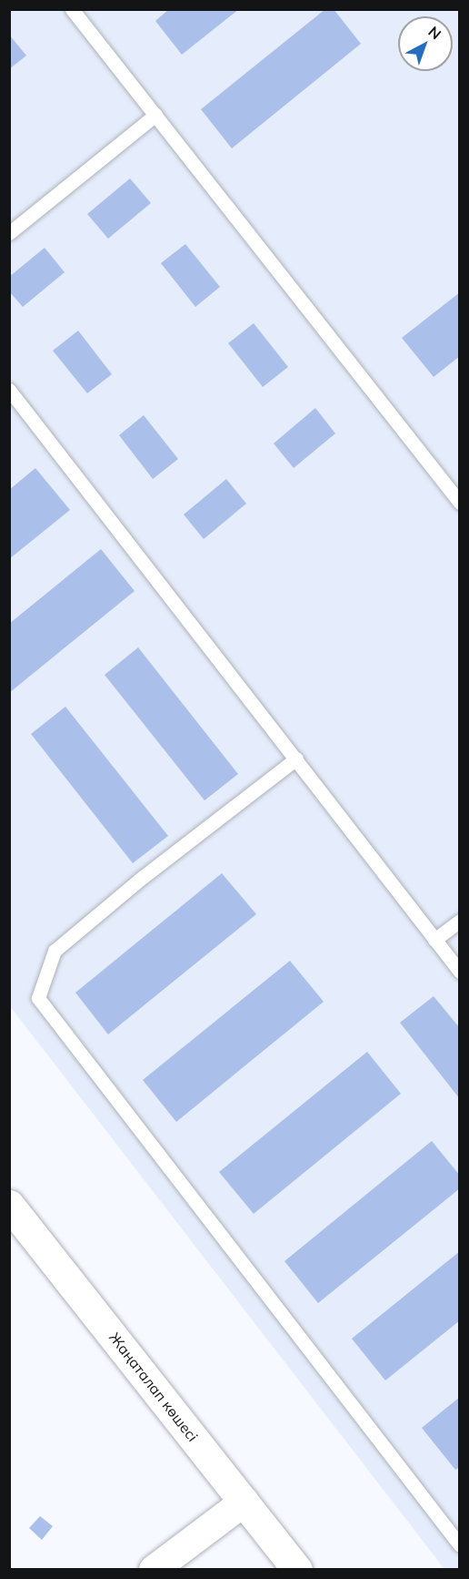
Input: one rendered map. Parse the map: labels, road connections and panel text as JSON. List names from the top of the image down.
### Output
{
  "streets": {
    "main road": ["Жаңаталап көшесі"]
  },
  "north": "top right"
}
